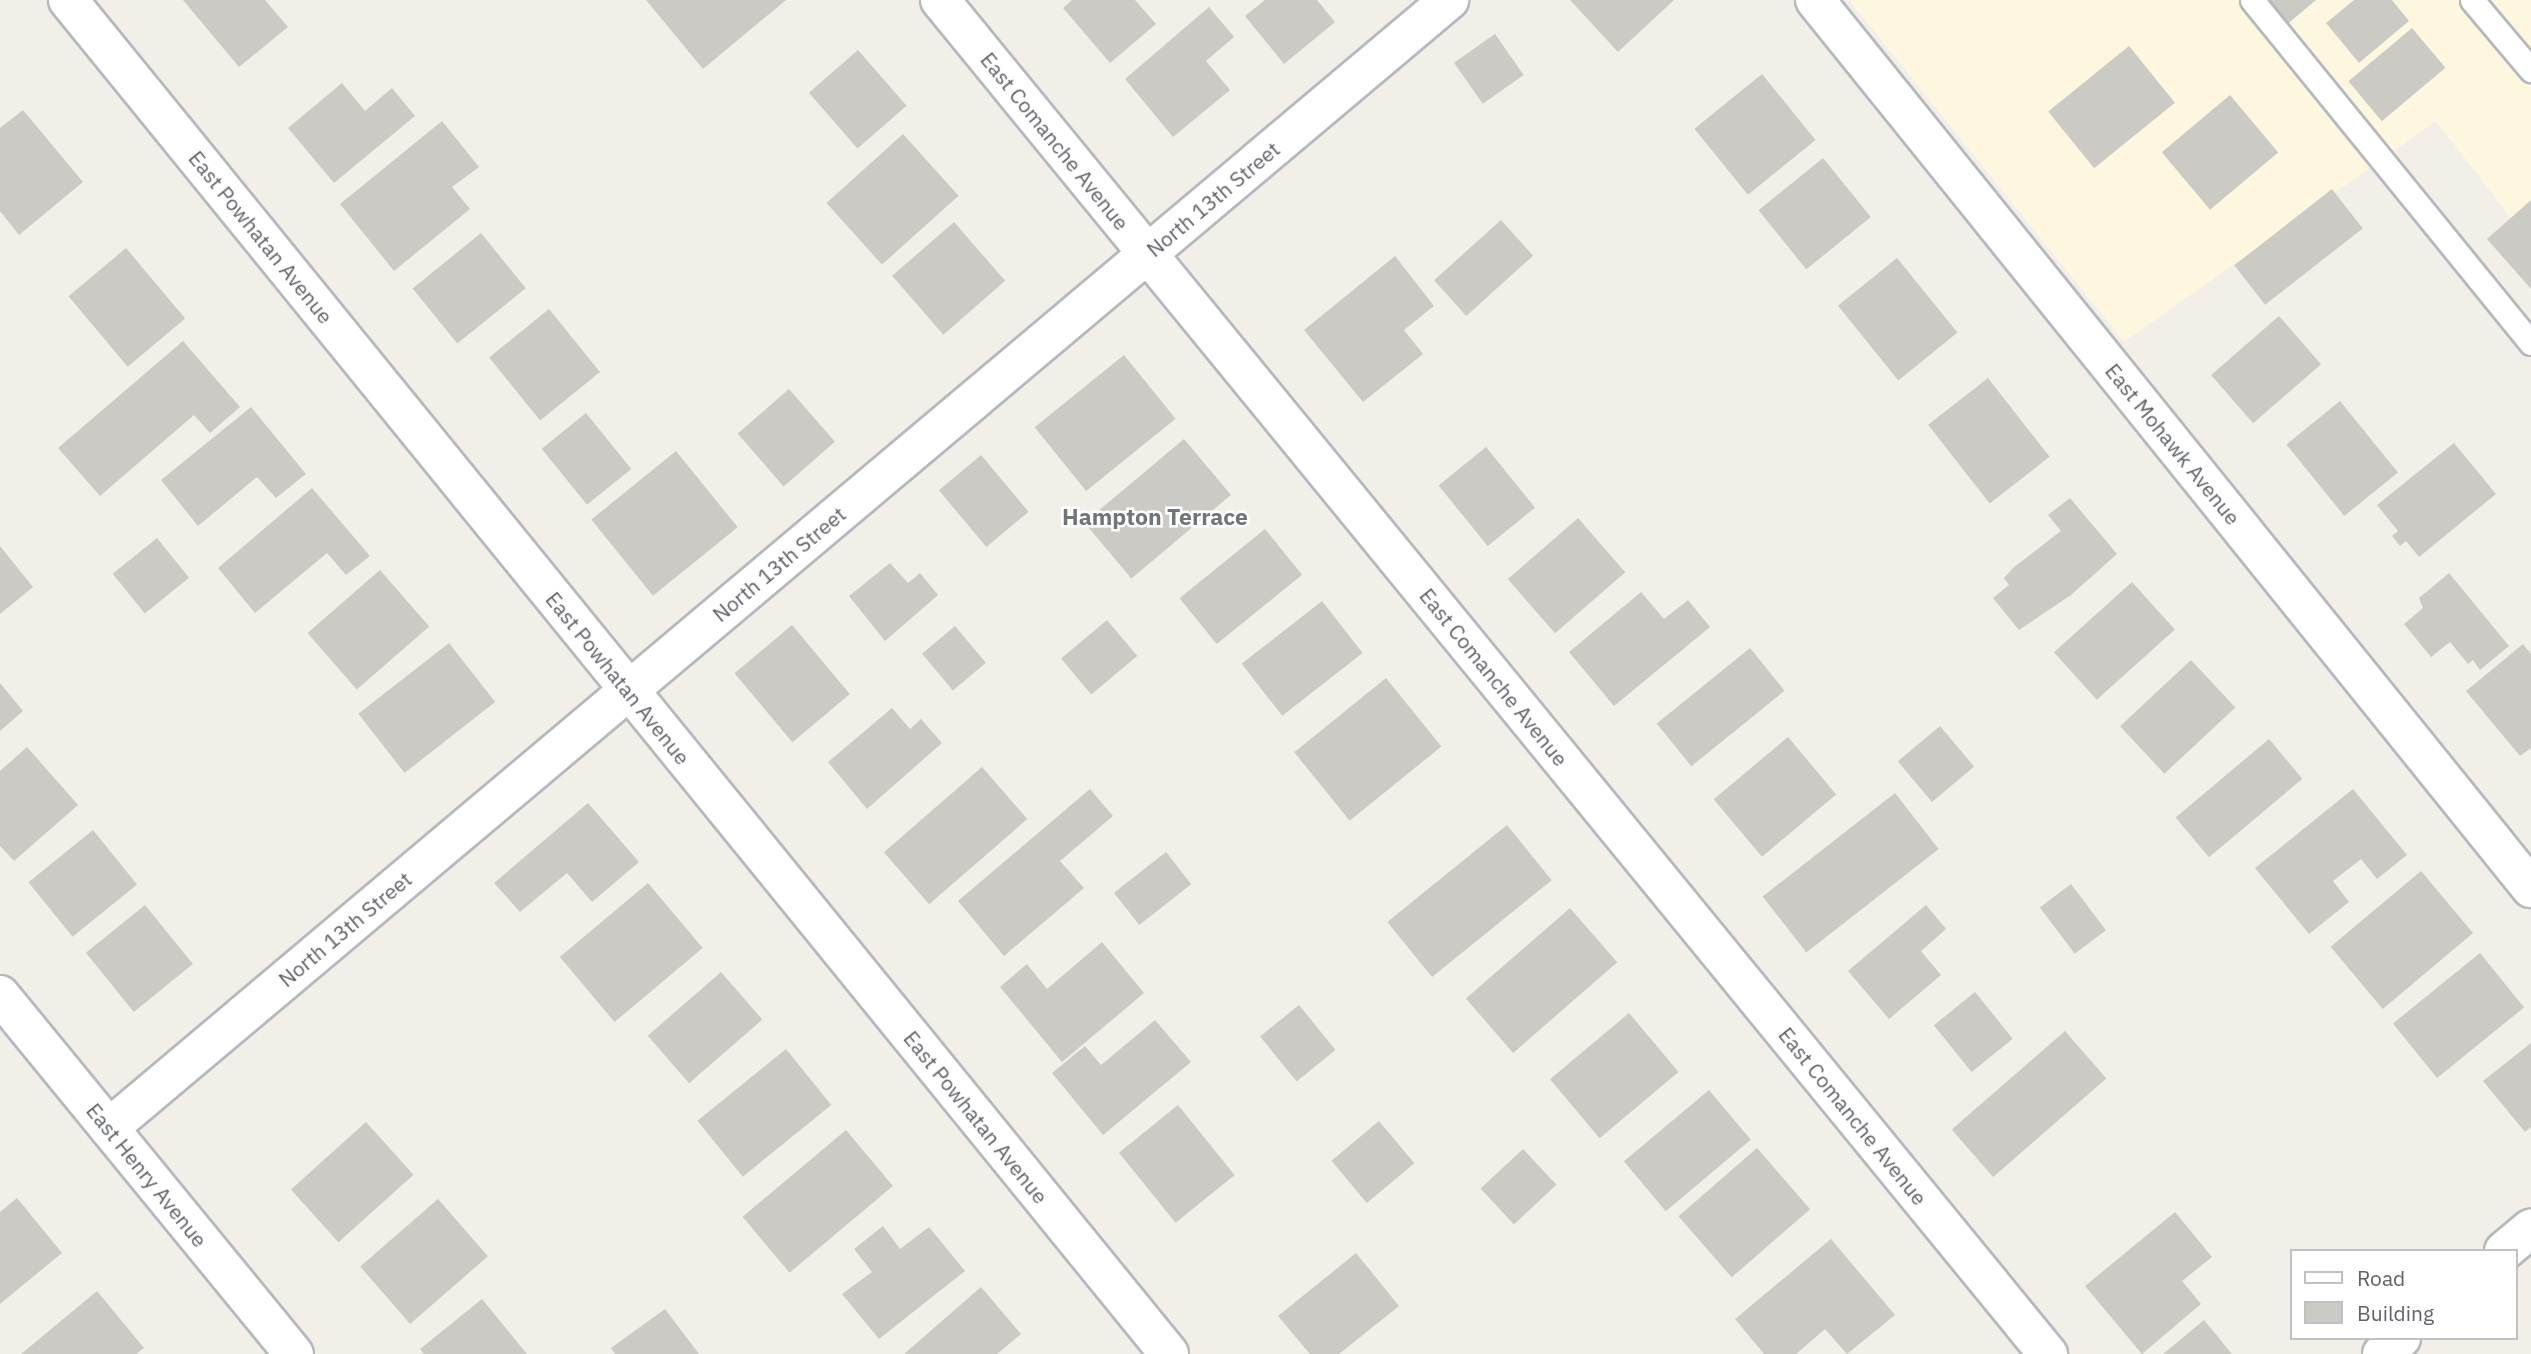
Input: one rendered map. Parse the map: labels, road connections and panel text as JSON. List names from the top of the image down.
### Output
{
  "streets": {
    "street": [
      "East Comanche Avenue",
      "North 13th Street",
      "East Powhatan Avenue",
      "East Mohawk Avenue",
      "East Henry Avenue"
    ]
  },
  "crossings": [
    ["East Comanche Avenue", "North 13th Street"],
    ["North 13th Street", "East Powhatan Avenue"],
    ["North 13th Street", "East Henry Avenue"]
  ],
  "districts": ["Hampton Terrace"],
  "legend": ["Road", "Building"]
}
